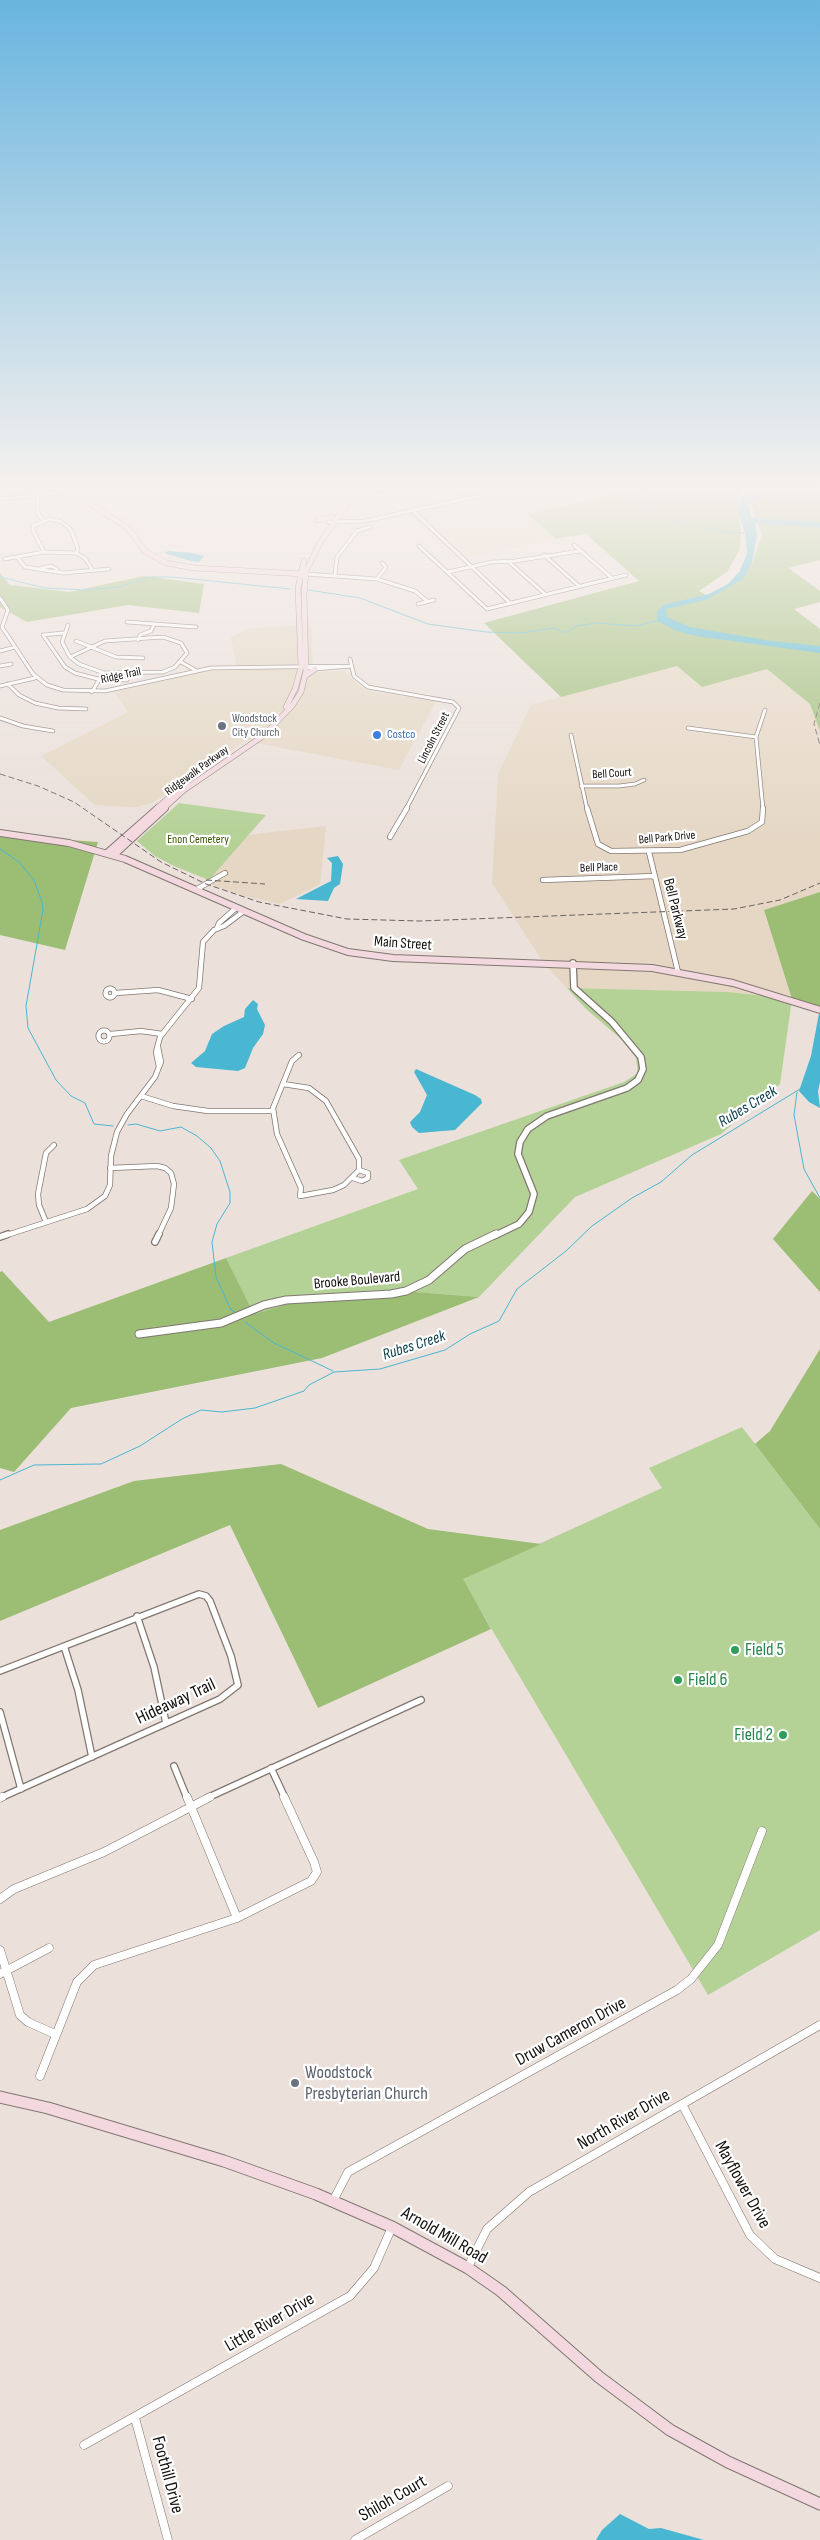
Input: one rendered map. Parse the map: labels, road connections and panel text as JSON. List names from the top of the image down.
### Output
{
  "streets": {
    "main road": ["Ridgewalk Parkway", "Main Street", "Arnold Mill Road"],
    "street": [
      "Ridge Trail",
      "Lincoln Street",
      "Bell Court",
      "Bell Park Drive",
      "Bell Place",
      "Bell Parkway",
      "Brooke Boulevard",
      "Hideaway Trail",
      "Druw Cameron Drive",
      "North River Drive",
      "Mayflower Drive",
      "Little River Drive",
      "Foothill Drive",
      "Shiloh Court"
    ]
  },
  "crossings": [
    ["Ridge Trail", "Ridgewalk Parkway"],
    ["Ridgewalk Parkway", "Main Street"],
    ["Bell Court", "Bell Park Drive"],
    ["Bell Park Drive", "Bell Parkway"],
    ["Bell Place", "Bell Parkway"],
    ["Bell Parkway", "Main Street"],
    ["Main Street", "Brooke Boulevard"],
    ["Druw Cameron Drive", "Arnold Mill Road"],
    ["North River Drive", "Mayflower Drive"],
    ["North River Drive", "Arnold Mill Road"],
    ["Arnold Mill Road", "Little River Drive"],
    ["Little River Drive", "Foothill Drive"]
  ],
  "water": ["Rubes Creek"],
  "parks": ["Enon Cemetery"],
  "places": [
    "Woodstock City Church",
    "Costco",
    "Field 5",
    "Field 6",
    "Field 2",
    "Woodstock Presbyterian Church"
  ]
}
